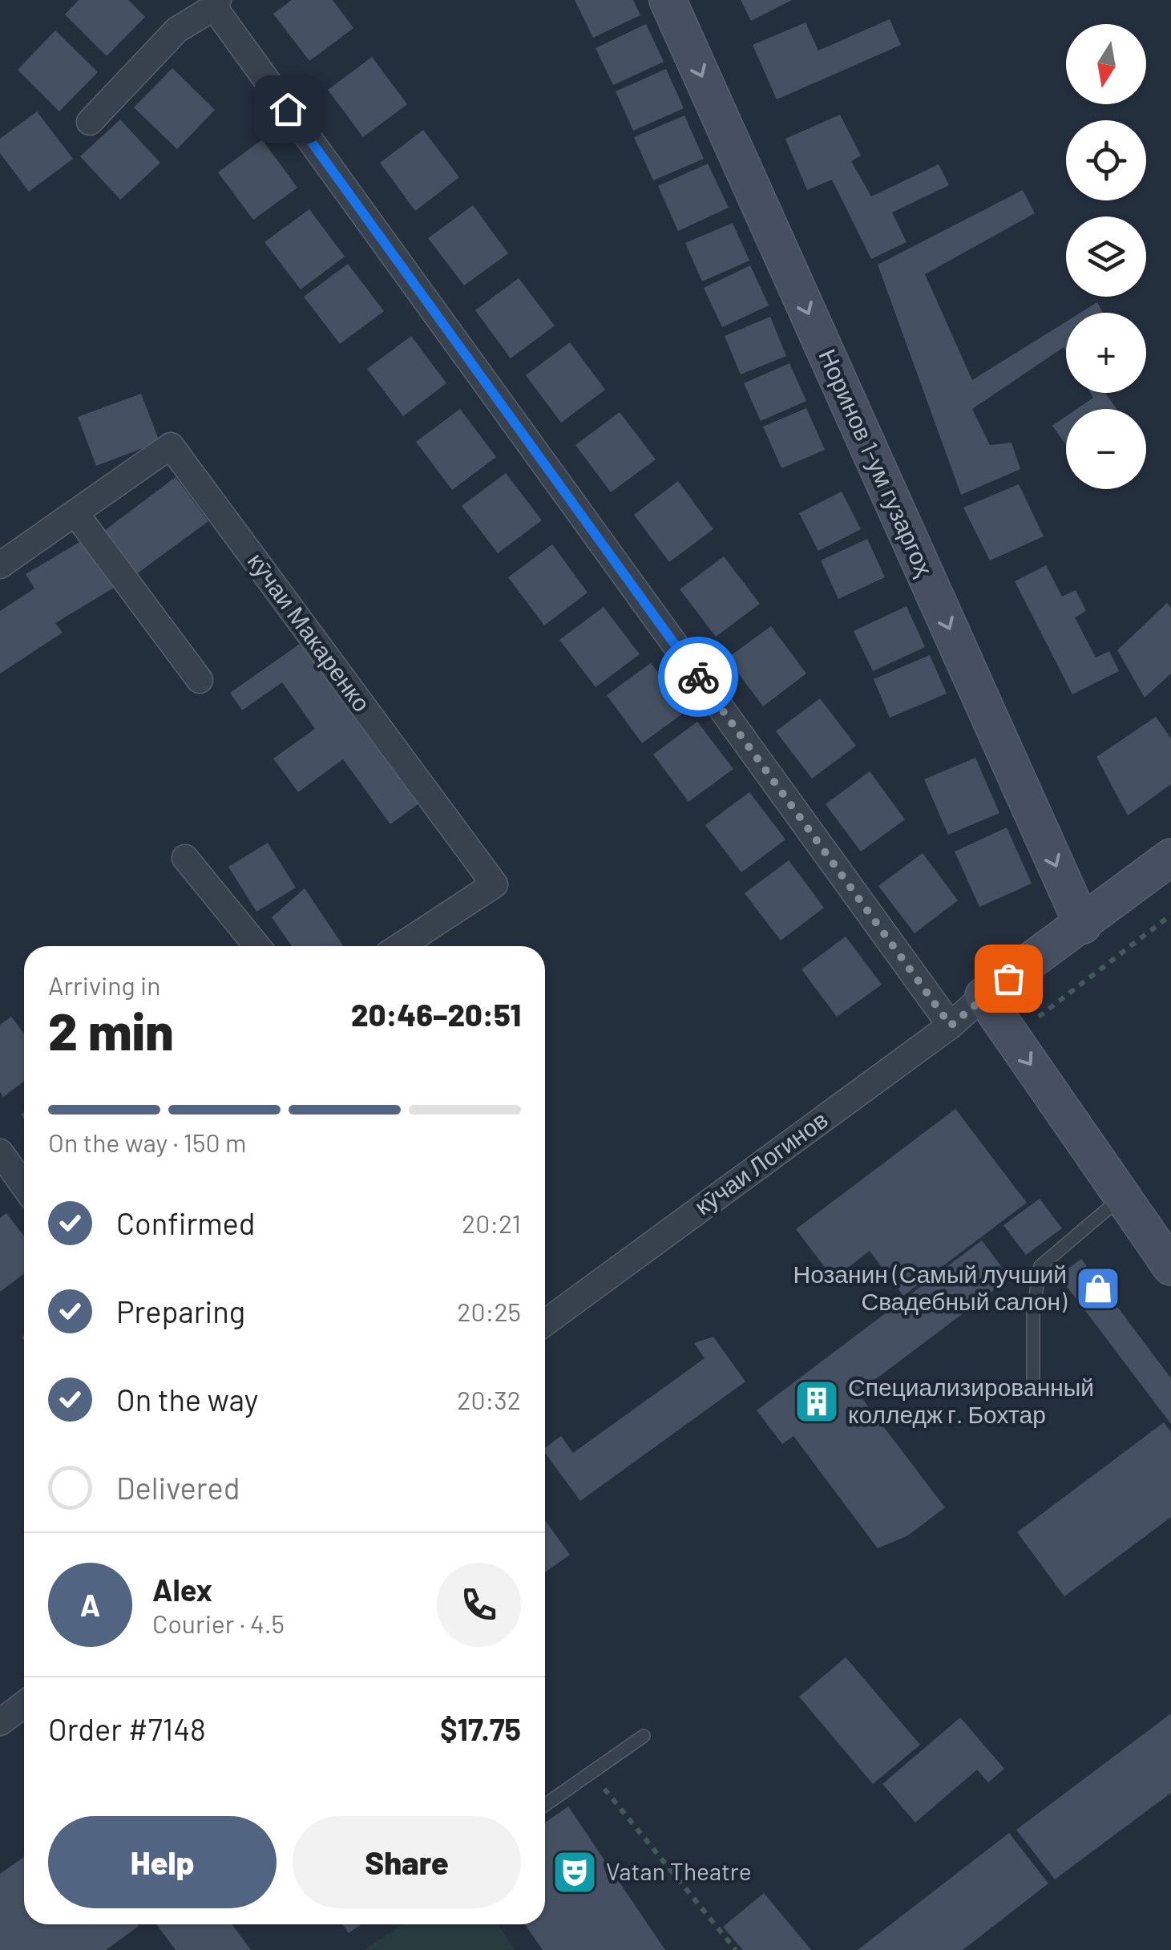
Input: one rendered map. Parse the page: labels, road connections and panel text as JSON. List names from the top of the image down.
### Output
{
  "streets": {
    "street": ["Норинов 1-ум гузаргоҳ", "кӯчаи Макаренко", "кӯчаи Логинов"]
  },
  "places": {
    "shop": ["Нозанин (Самый лучший Свадебный салон)"],
    "building": ["Специализированный колледж г. Бохтар"],
    "theatre": ["Vatan Theatre"]
  },
  "north": "bottom",
  "page": {
    "map_buttons": ["+", "−"],
    "heading": ["2 min", "Arriving in", "20:46–20:51"],
    "panel": [
      "Alex",
      "Courier · 4.5",
      "Order #7148",
      "$17.75"
    ],
    "bar": "On the way · 150 m",
    "list": [
      ["Confirmed", "20:21"],
      ["Preparing", "20:25"],
      ["On the way", "20:32"],
      "Delivered"
    ],
    "round": "A",
    "buttons": ["Help", "Share"]
  }
}
